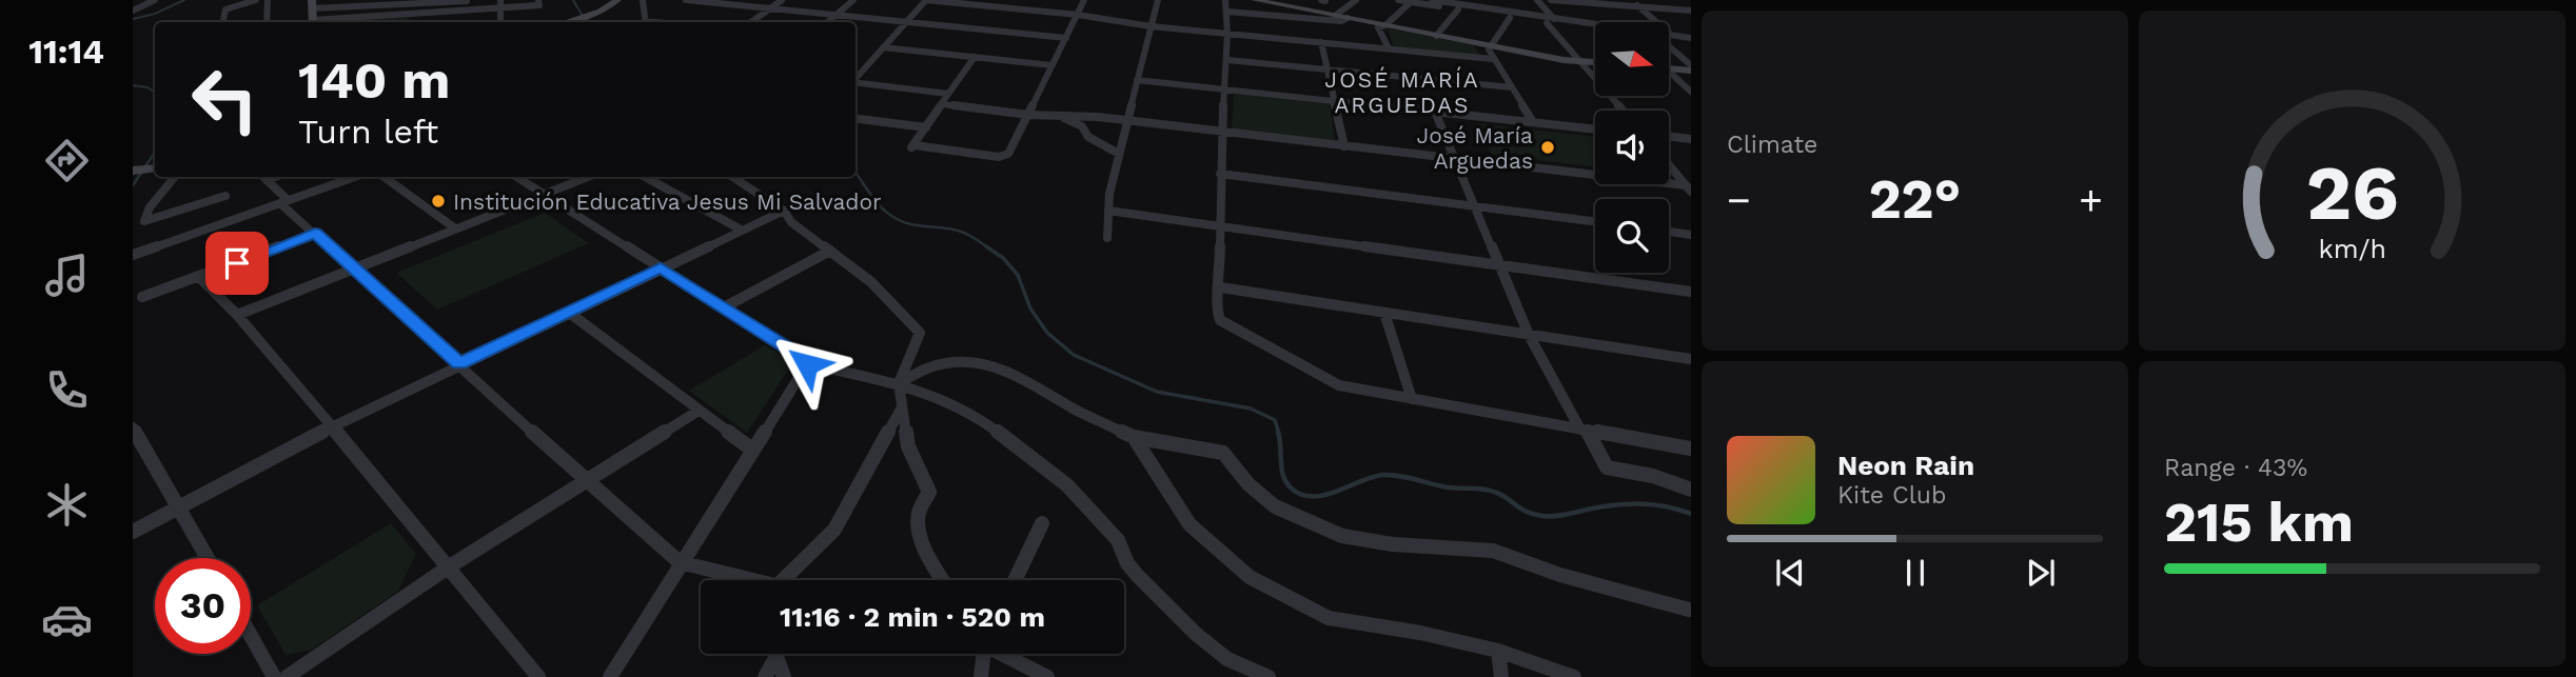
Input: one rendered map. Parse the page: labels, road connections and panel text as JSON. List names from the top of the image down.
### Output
{
  "districts": ["JOSÉ MARÍA ARGUEDAS"],
  "places": ["José María Arguedas", "Institución Educativa Jesus Mi Salvador"],
  "north": "right",
  "page": {
    "tabs": "11:14",
    "tile": [
      "Climate",
      ["Range · 43%", "215 km"]
    ],
    "turn": ["140 m", "Turn left"],
    "heat": ["−", "22°", "+"],
    "song": ["Neon Rain", "Kite Club"],
    "limit": "30",
    "trip": "11:16 · 2 min · 520 m",
    "gauge": ["26", "km/h"]
  }
}
